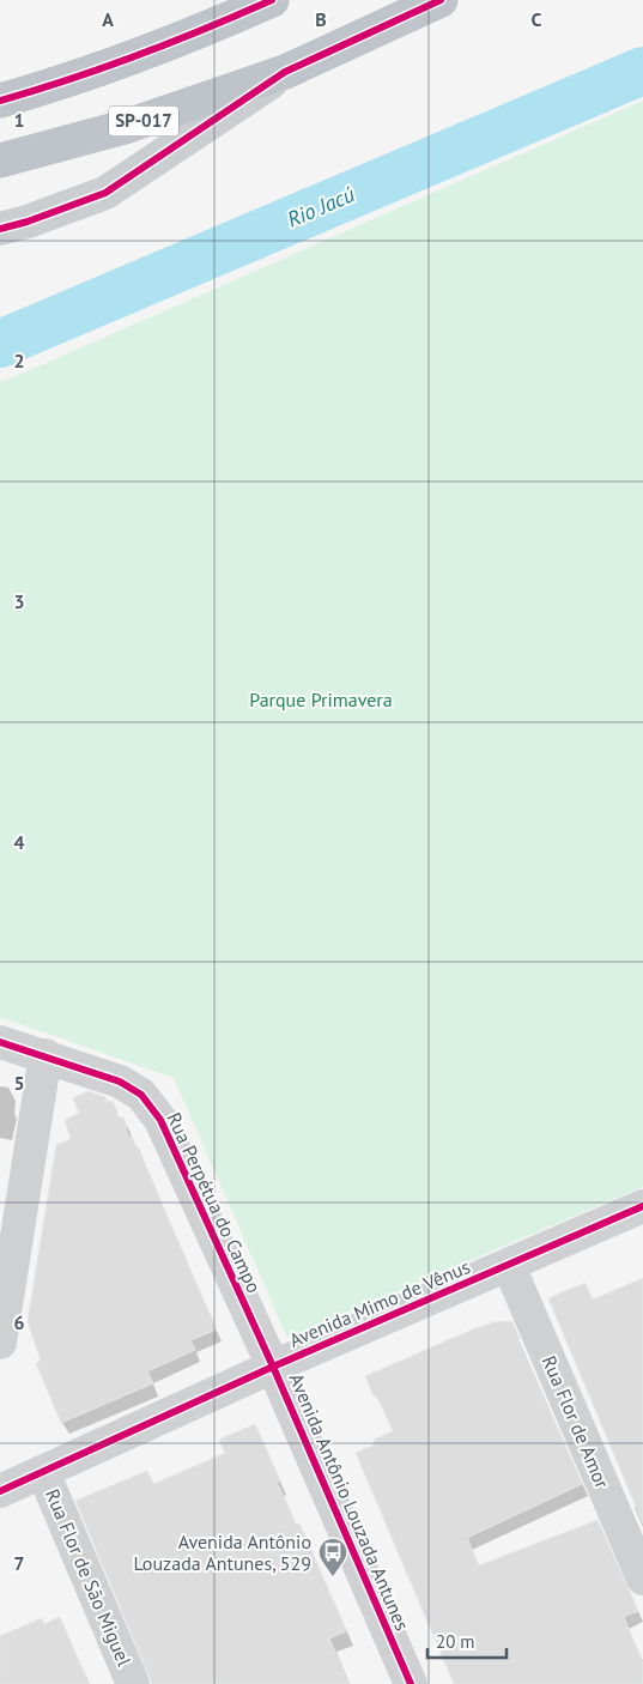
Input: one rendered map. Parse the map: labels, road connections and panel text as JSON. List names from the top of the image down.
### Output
{
  "streets": {
    "highway": ["SP-017"],
    "street": [
      "Rua Perpétua do Campo",
      "Avenida Mimo de Vênus",
      "Rua Flor de Amor",
      "Avenida Antônio Louzada Antunes",
      "Rua Flor de São Miguel"
    ]
  },
  "crossings": [
    ["Rua Perpétua do Campo", "Avenida Mimo de Vênus"],
    ["Rua Perpétua do Campo", "Avenida Antônio Louzada Antunes"],
    ["Avenida Mimo de Vênus", "Rua Flor de Amor"],
    ["Avenida Mimo de Vênus", "Avenida Antônio Louzada Antunes"],
    ["Avenida Mimo de Vênus", "Rua Flor de São Miguel"]
  ],
  "water": ["Rio Jacú"],
  "parks": ["Parque Primavera"],
  "places": {
    "bus stop": ["Avenida Antônio Louzada Antunes, 529"]
  },
  "scale_bar": "20 m",
  "grid": {
    "columns": ["A", "B", "C"],
    "rows": [
      "1",
      "2",
      "3",
      "4",
      "5",
      "6",
      "7"
    ]
  }
}
